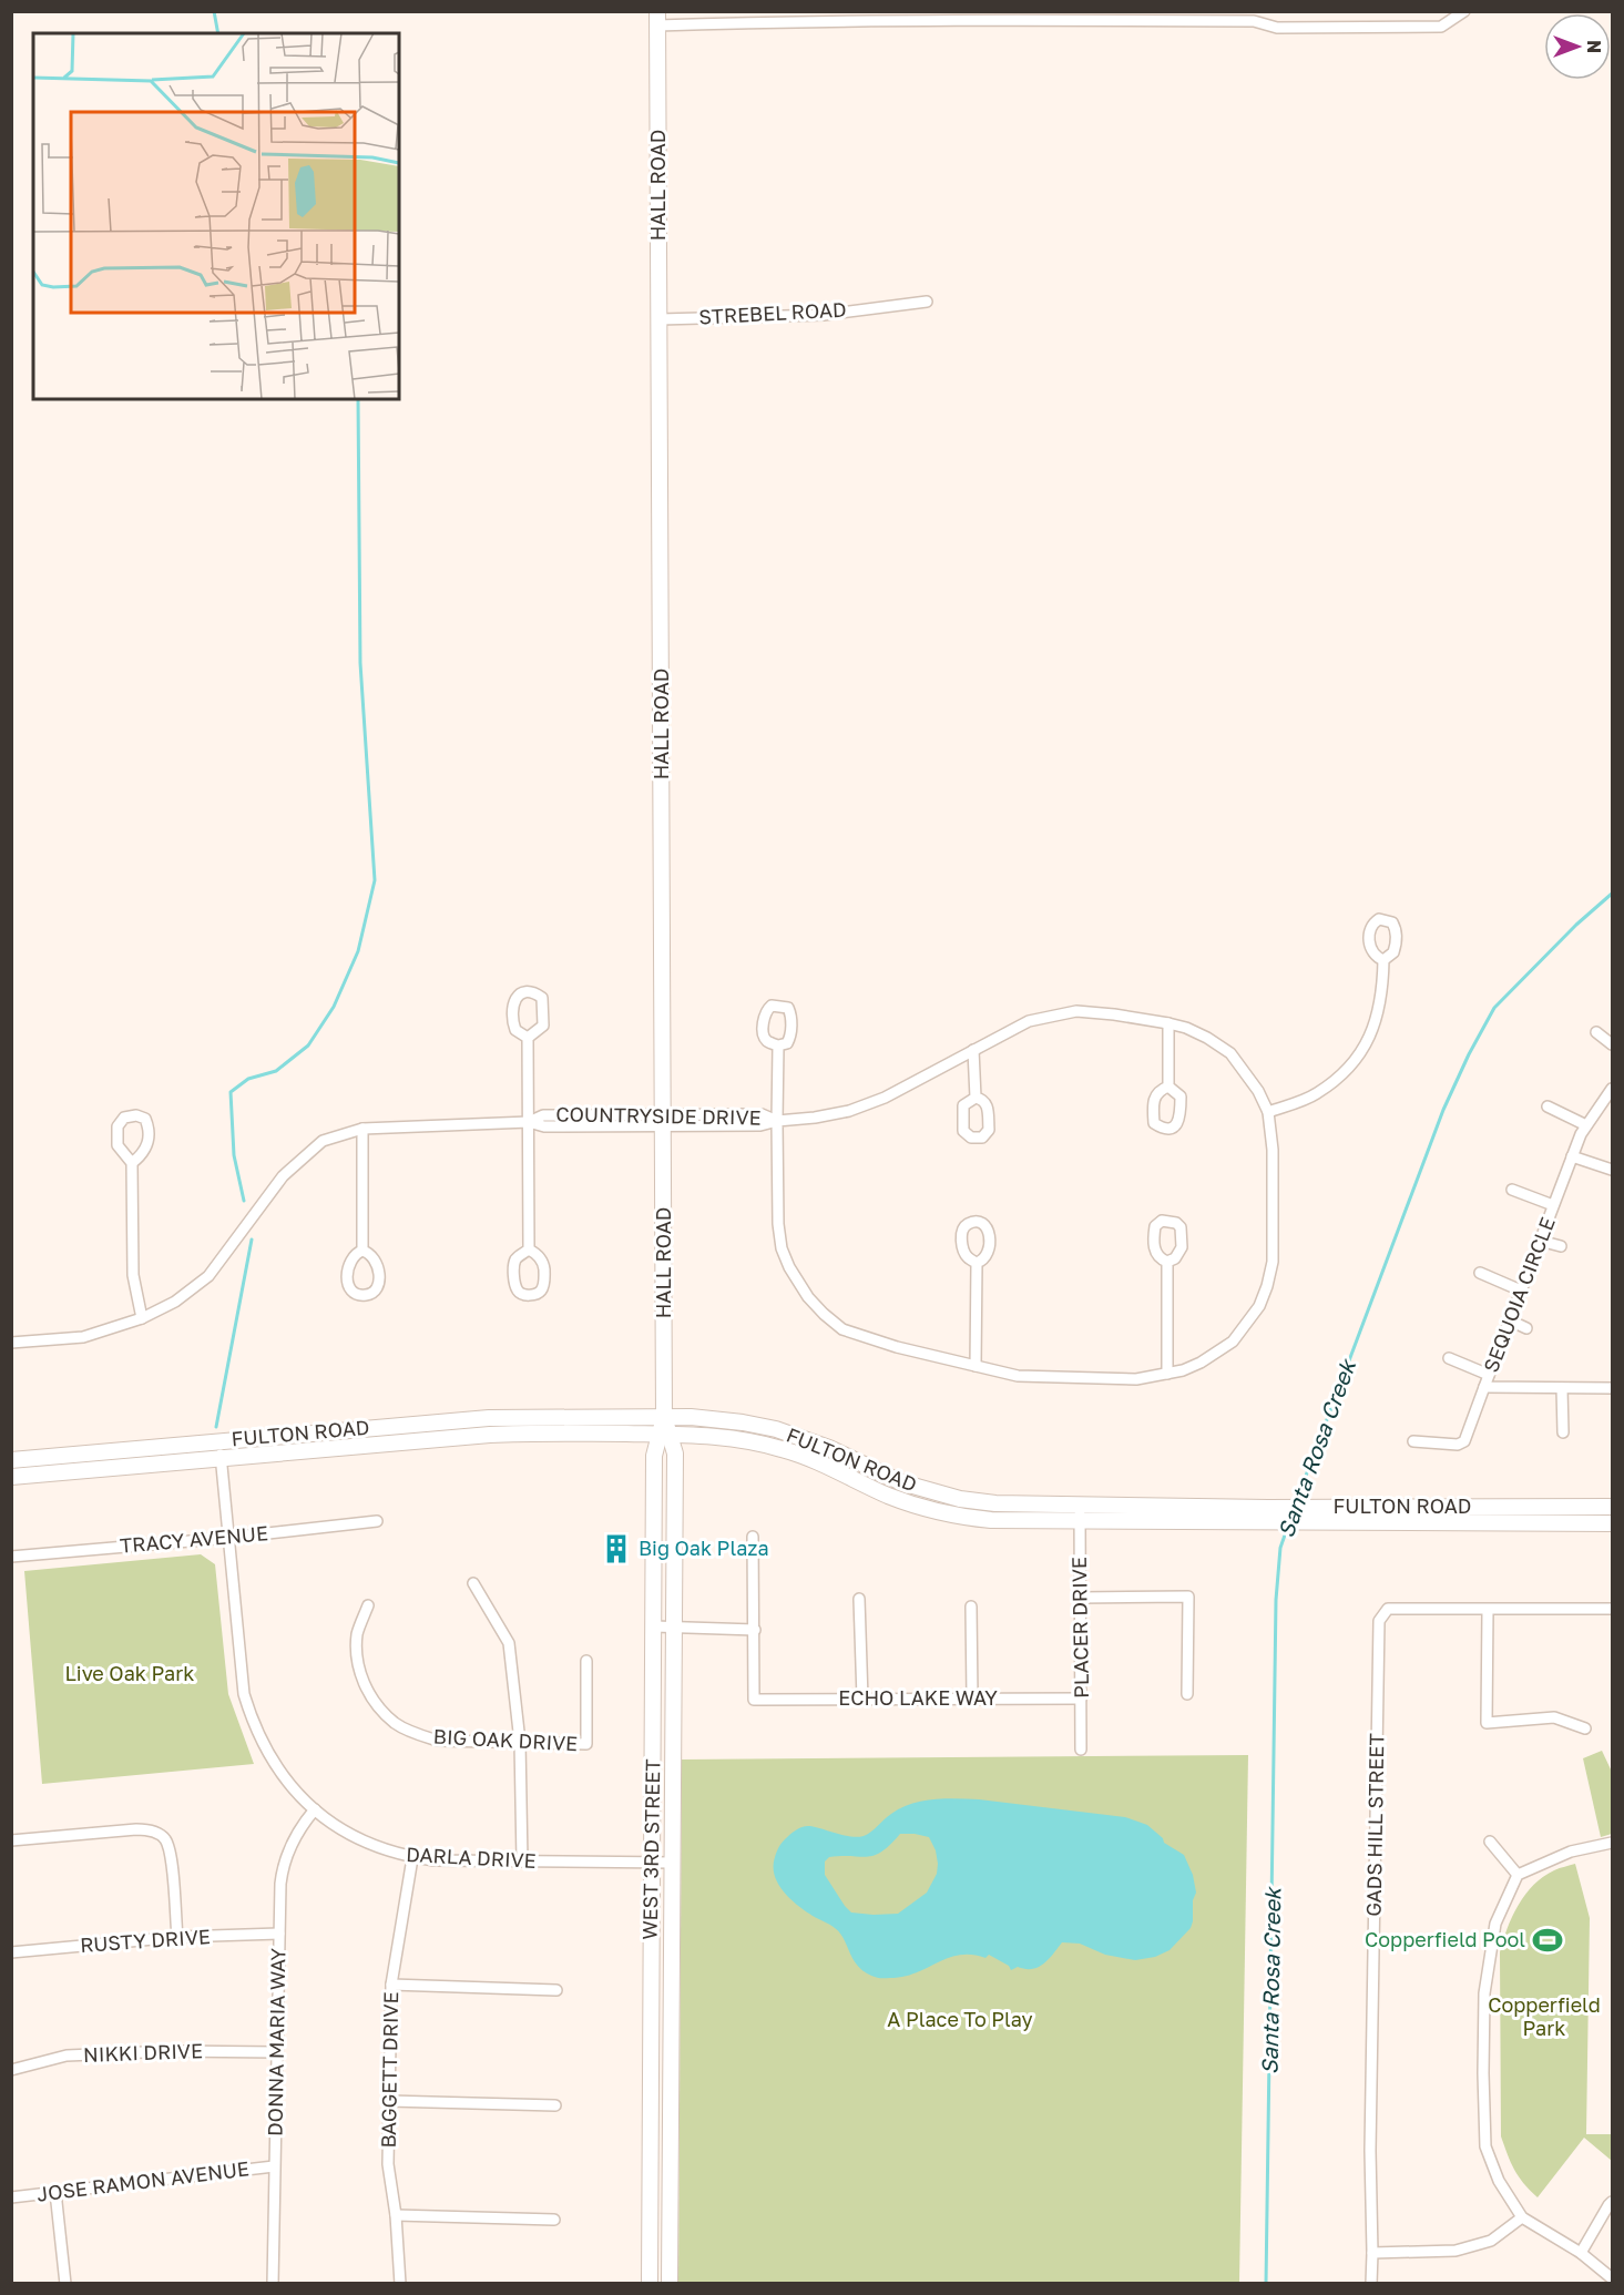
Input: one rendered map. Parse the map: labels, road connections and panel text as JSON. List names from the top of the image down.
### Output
{
  "streets": {
    "main road": ["HALL ROAD", "FULTON ROAD", "WEST 3RD STREET"],
    "street": [
      "STREBEL ROAD",
      "COUNTRYSIDE DRIVE",
      "SEQUOIA CIRCLE",
      "TRACY AVENUE",
      "PLACER DRIVE",
      "ECHO LAKE WAY",
      "BIG OAK DRIVE",
      "GADS HILL STREET",
      "DARLA DRIVE",
      "RUSTY DRIVE",
      "DONNA MARIA WAY",
      "NIKKI DRIVE",
      "BAGGETT DRIVE",
      "JOSE RAMON AVENUE"
    ]
  },
  "crossings": [
    ["HALL ROAD", "STREBEL ROAD"],
    ["HALL ROAD", "COUNTRYSIDE DRIVE"],
    ["HALL ROAD", "FULTON ROAD"],
    ["HALL ROAD", "WEST 3RD STREET"],
    ["FULTON ROAD", "PLACER DRIVE"],
    ["FULTON ROAD", "WEST 3RD STREET"],
    ["FULTON ROAD", "DARLA DRIVE"],
    ["TRACY AVENUE", "DARLA DRIVE"],
    ["PLACER DRIVE", "ECHO LAKE WAY"],
    ["WEST 3RD STREET", "DARLA DRIVE"],
    ["DARLA DRIVE", "DONNA MARIA WAY"],
    ["DARLA DRIVE", "BAGGETT DRIVE"],
    ["RUSTY DRIVE", "DONNA MARIA WAY"],
    ["DONNA MARIA WAY", "NIKKI DRIVE"],
    ["DONNA MARIA WAY", "JOSE RAMON AVENUE"]
  ],
  "water": ["Santa Rosa Creek"],
  "parks": ["Live Oak Park", "Copperfield Park", "A Place To Play"],
  "places": {
    "building": ["Big Oak Plaza"],
    "sports": ["Copperfield Pool"]
  },
  "north": "right"
}
